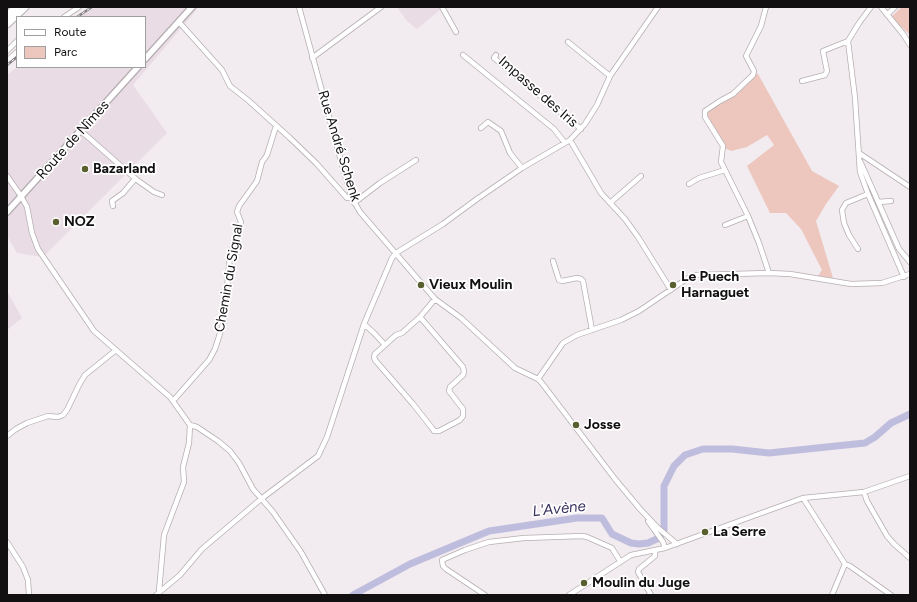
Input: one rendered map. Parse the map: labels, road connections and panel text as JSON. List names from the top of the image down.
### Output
{
  "streets": {
    "main road": ["Route de Nîmes"],
    "street": ["Impasse des Iris", "Rue André Schenk", "Chemin du Signal"]
  },
  "water": ["L'Avène"],
  "places": [
    "Bazarland",
    "NOZ",
    "Vieux Moulin",
    "Le Puech Harnaguet",
    "Josse",
    "La Serre",
    "Moulin du Juge"
  ],
  "legend": ["Route", "Parc"]
}
